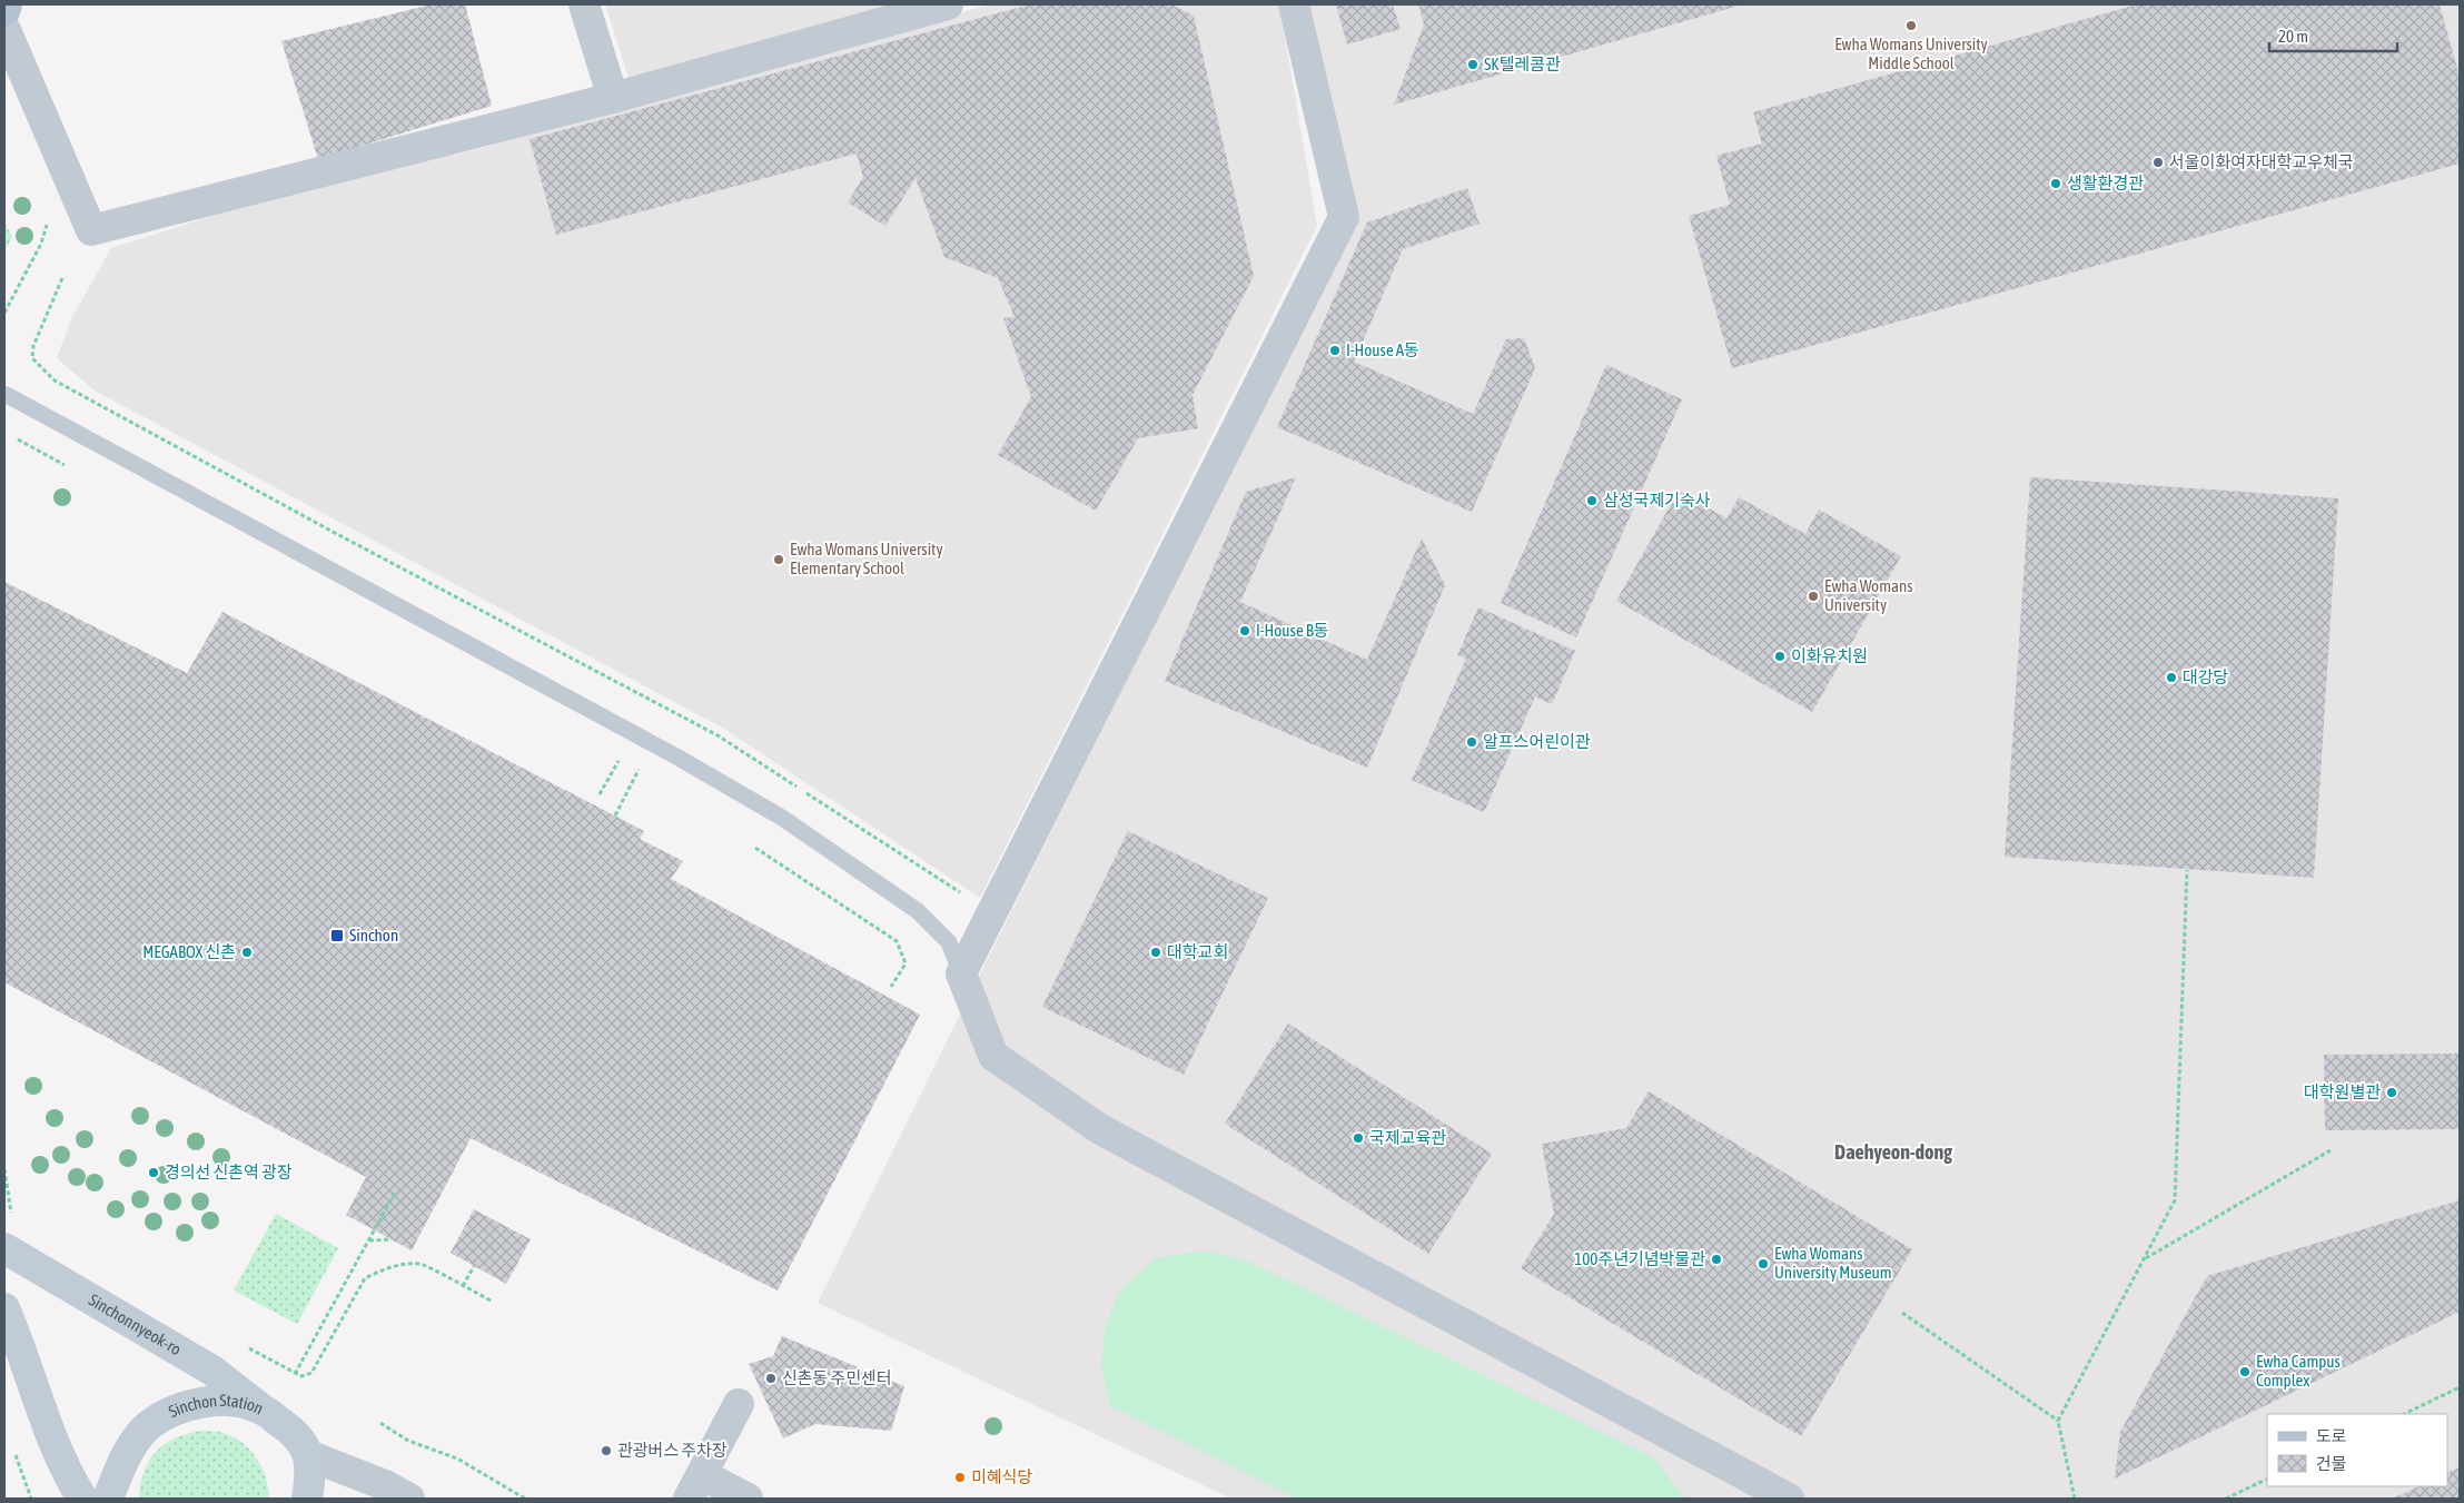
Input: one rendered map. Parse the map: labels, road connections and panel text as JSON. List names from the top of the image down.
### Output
{
  "streets": {
    "main road": ["Sinchonnyeok-ro", "Sinchon Station"]
  },
  "crossings": [
    ["Sinchonnyeok-ro", "Sinchon Station"]
  ],
  "districts": ["Daehyeon-dong"],
  "places": {
    "other": [
      "Ewha Womans University Middle School",
      "SK텔레콤관",
      "서울이화여자대학교우체국",
      "생활환경관",
      "I-House A동",
      "삼성국제기숙사",
      "Ewha Womans University Elementary School",
      "Ewha Womans University",
      "I-House B동",
      "이화유치원",
      "대강당",
      "알프스어린이관",
      "MEGABOX 신촌",
      "대학교회",
      "대학원별관",
      "국제교육관",
      "경의선 신촌역 광장",
      "100주년기념박물관",
      "Ewha Womans University Museum",
      "Ewha Campus Complex",
      "신촌동 주민센터",
      "관광버스 주차장",
      "미혜식당"
    ],
    "transit": ["Sinchon"]
  },
  "legend": ["도로", "건물"],
  "scale_bar": "20 m"
}
